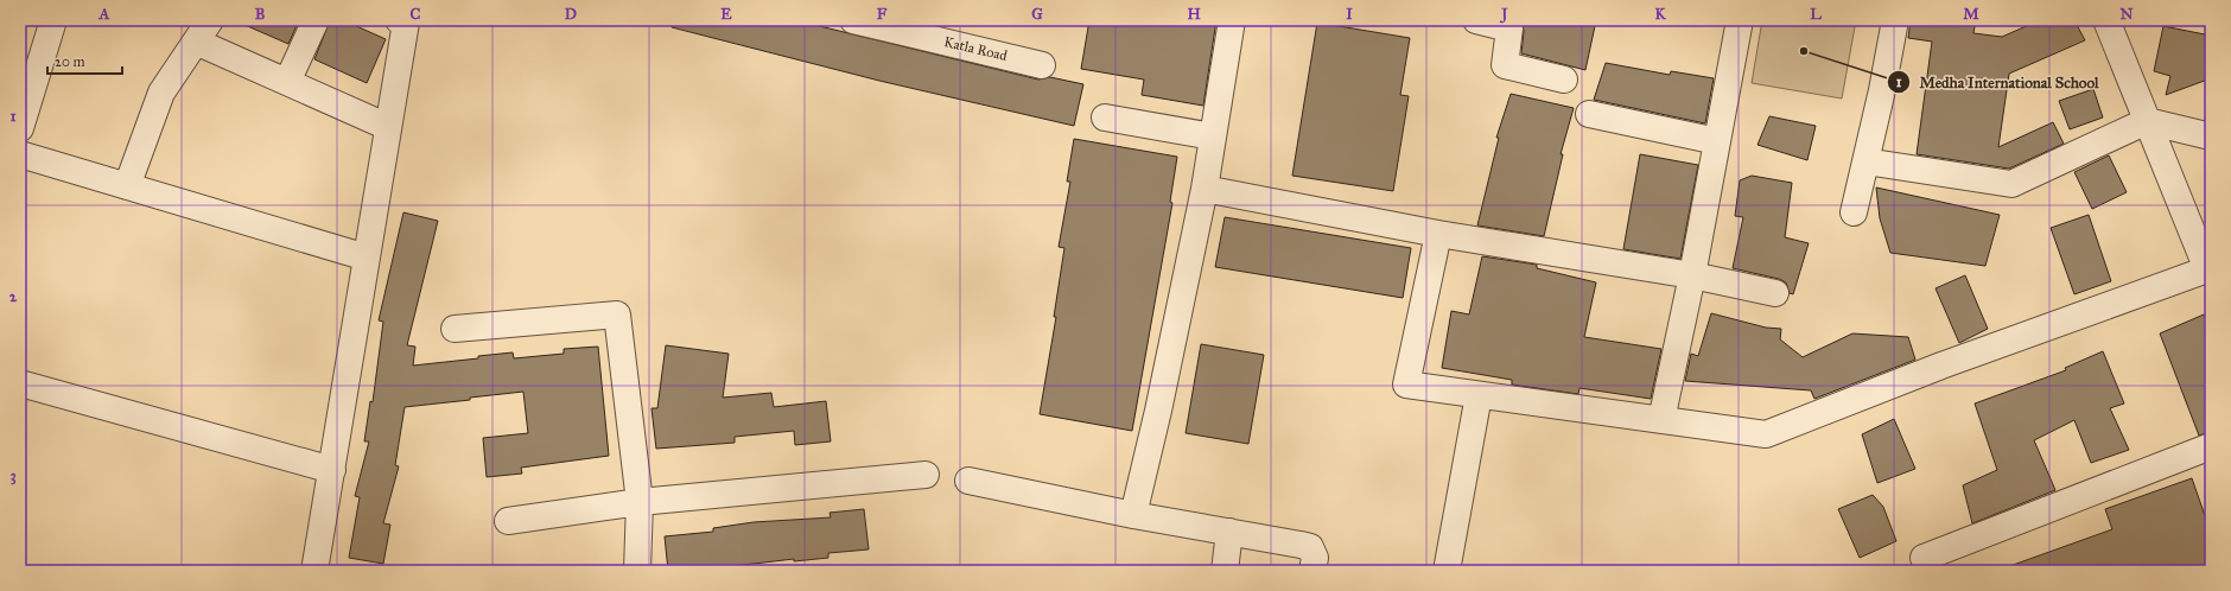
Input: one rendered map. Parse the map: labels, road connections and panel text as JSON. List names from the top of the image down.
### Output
{
  "streets": {
    "street": ["Katla Road"]
  },
  "places": ["Medha International School"],
  "scale_bar": "20 m",
  "grid": {
    "columns": [
      "A",
      "B",
      "C",
      "D",
      "E",
      "F",
      "G",
      "H",
      "I",
      "J",
      "K",
      "L",
      "M",
      "N"
    ],
    "rows": ["1", "2", "3"]
  }
}
